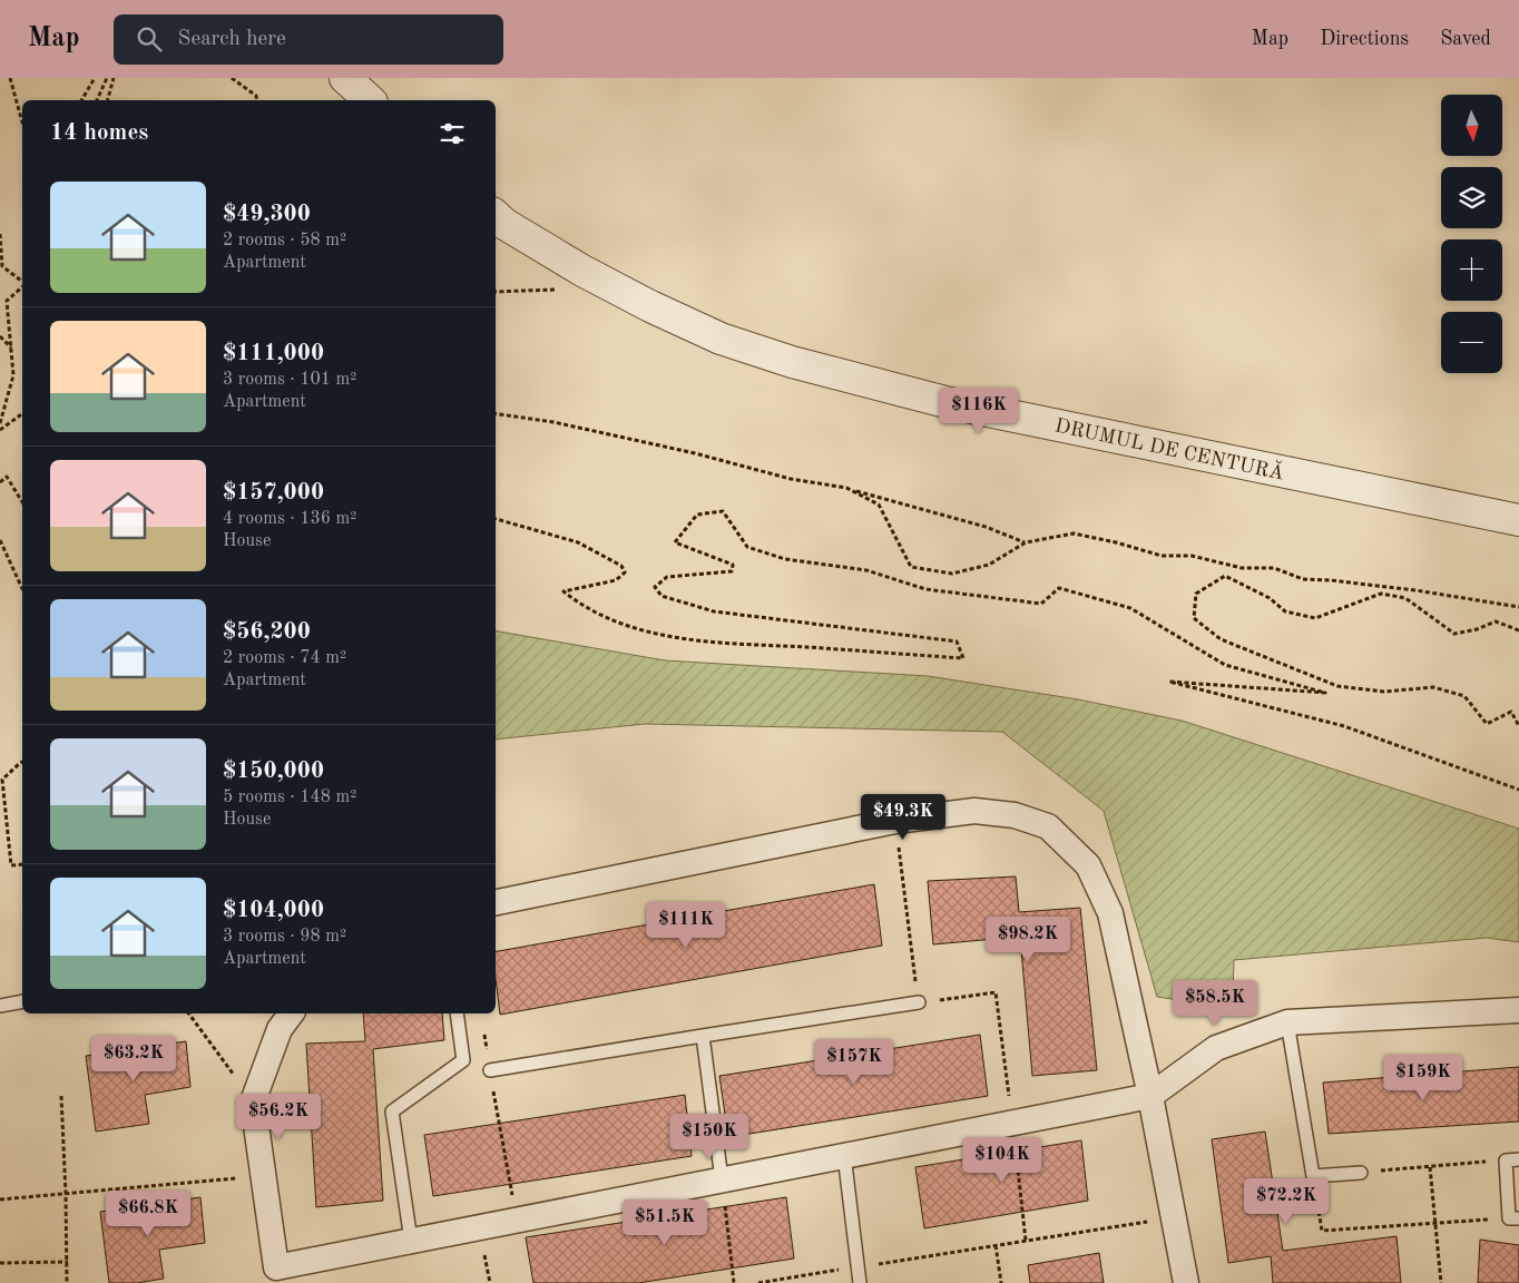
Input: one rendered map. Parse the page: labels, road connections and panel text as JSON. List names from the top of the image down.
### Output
{
  "streets": {
    "street": ["DRUMUL DE CENTURĂ"]
  },
  "north": "bottom",
  "page": {
    "header": "Map",
    "search": "Search here",
    "nav": ["Map", "Directions", "Saved"],
    "map_buttons": ["+", "−"],
    "heading": "14 homes",
    "list": [
      {
        "name": "$49,300",
        "note": "2 rooms · 58 m² · Apartment"
      },
      {
        "name": "$111,000",
        "note": "3 rooms · 101 m² · Apartment"
      },
      {
        "name": "$157,000",
        "note": "4 rooms · 136 m² · House"
      },
      {
        "name": "$56,200",
        "note": "2 rooms · 74 m² · Apartment"
      },
      {
        "name": "$150,000",
        "note": "5 rooms · 148 m² · House"
      },
      {
        "name": "$104,000",
        "note": "3 rooms · 98 m² · Apartment"
      }
    ],
    "price": [
      "$116K",
      "$49.3K",
      "$111K",
      "$98.2K",
      "$58.5K",
      "$63.2K",
      "$157K",
      "$159K",
      "$56.2K",
      "$150K",
      "$104K",
      "$72.2K",
      "$66.8K",
      "$51.5K"
    ]
  }
}
